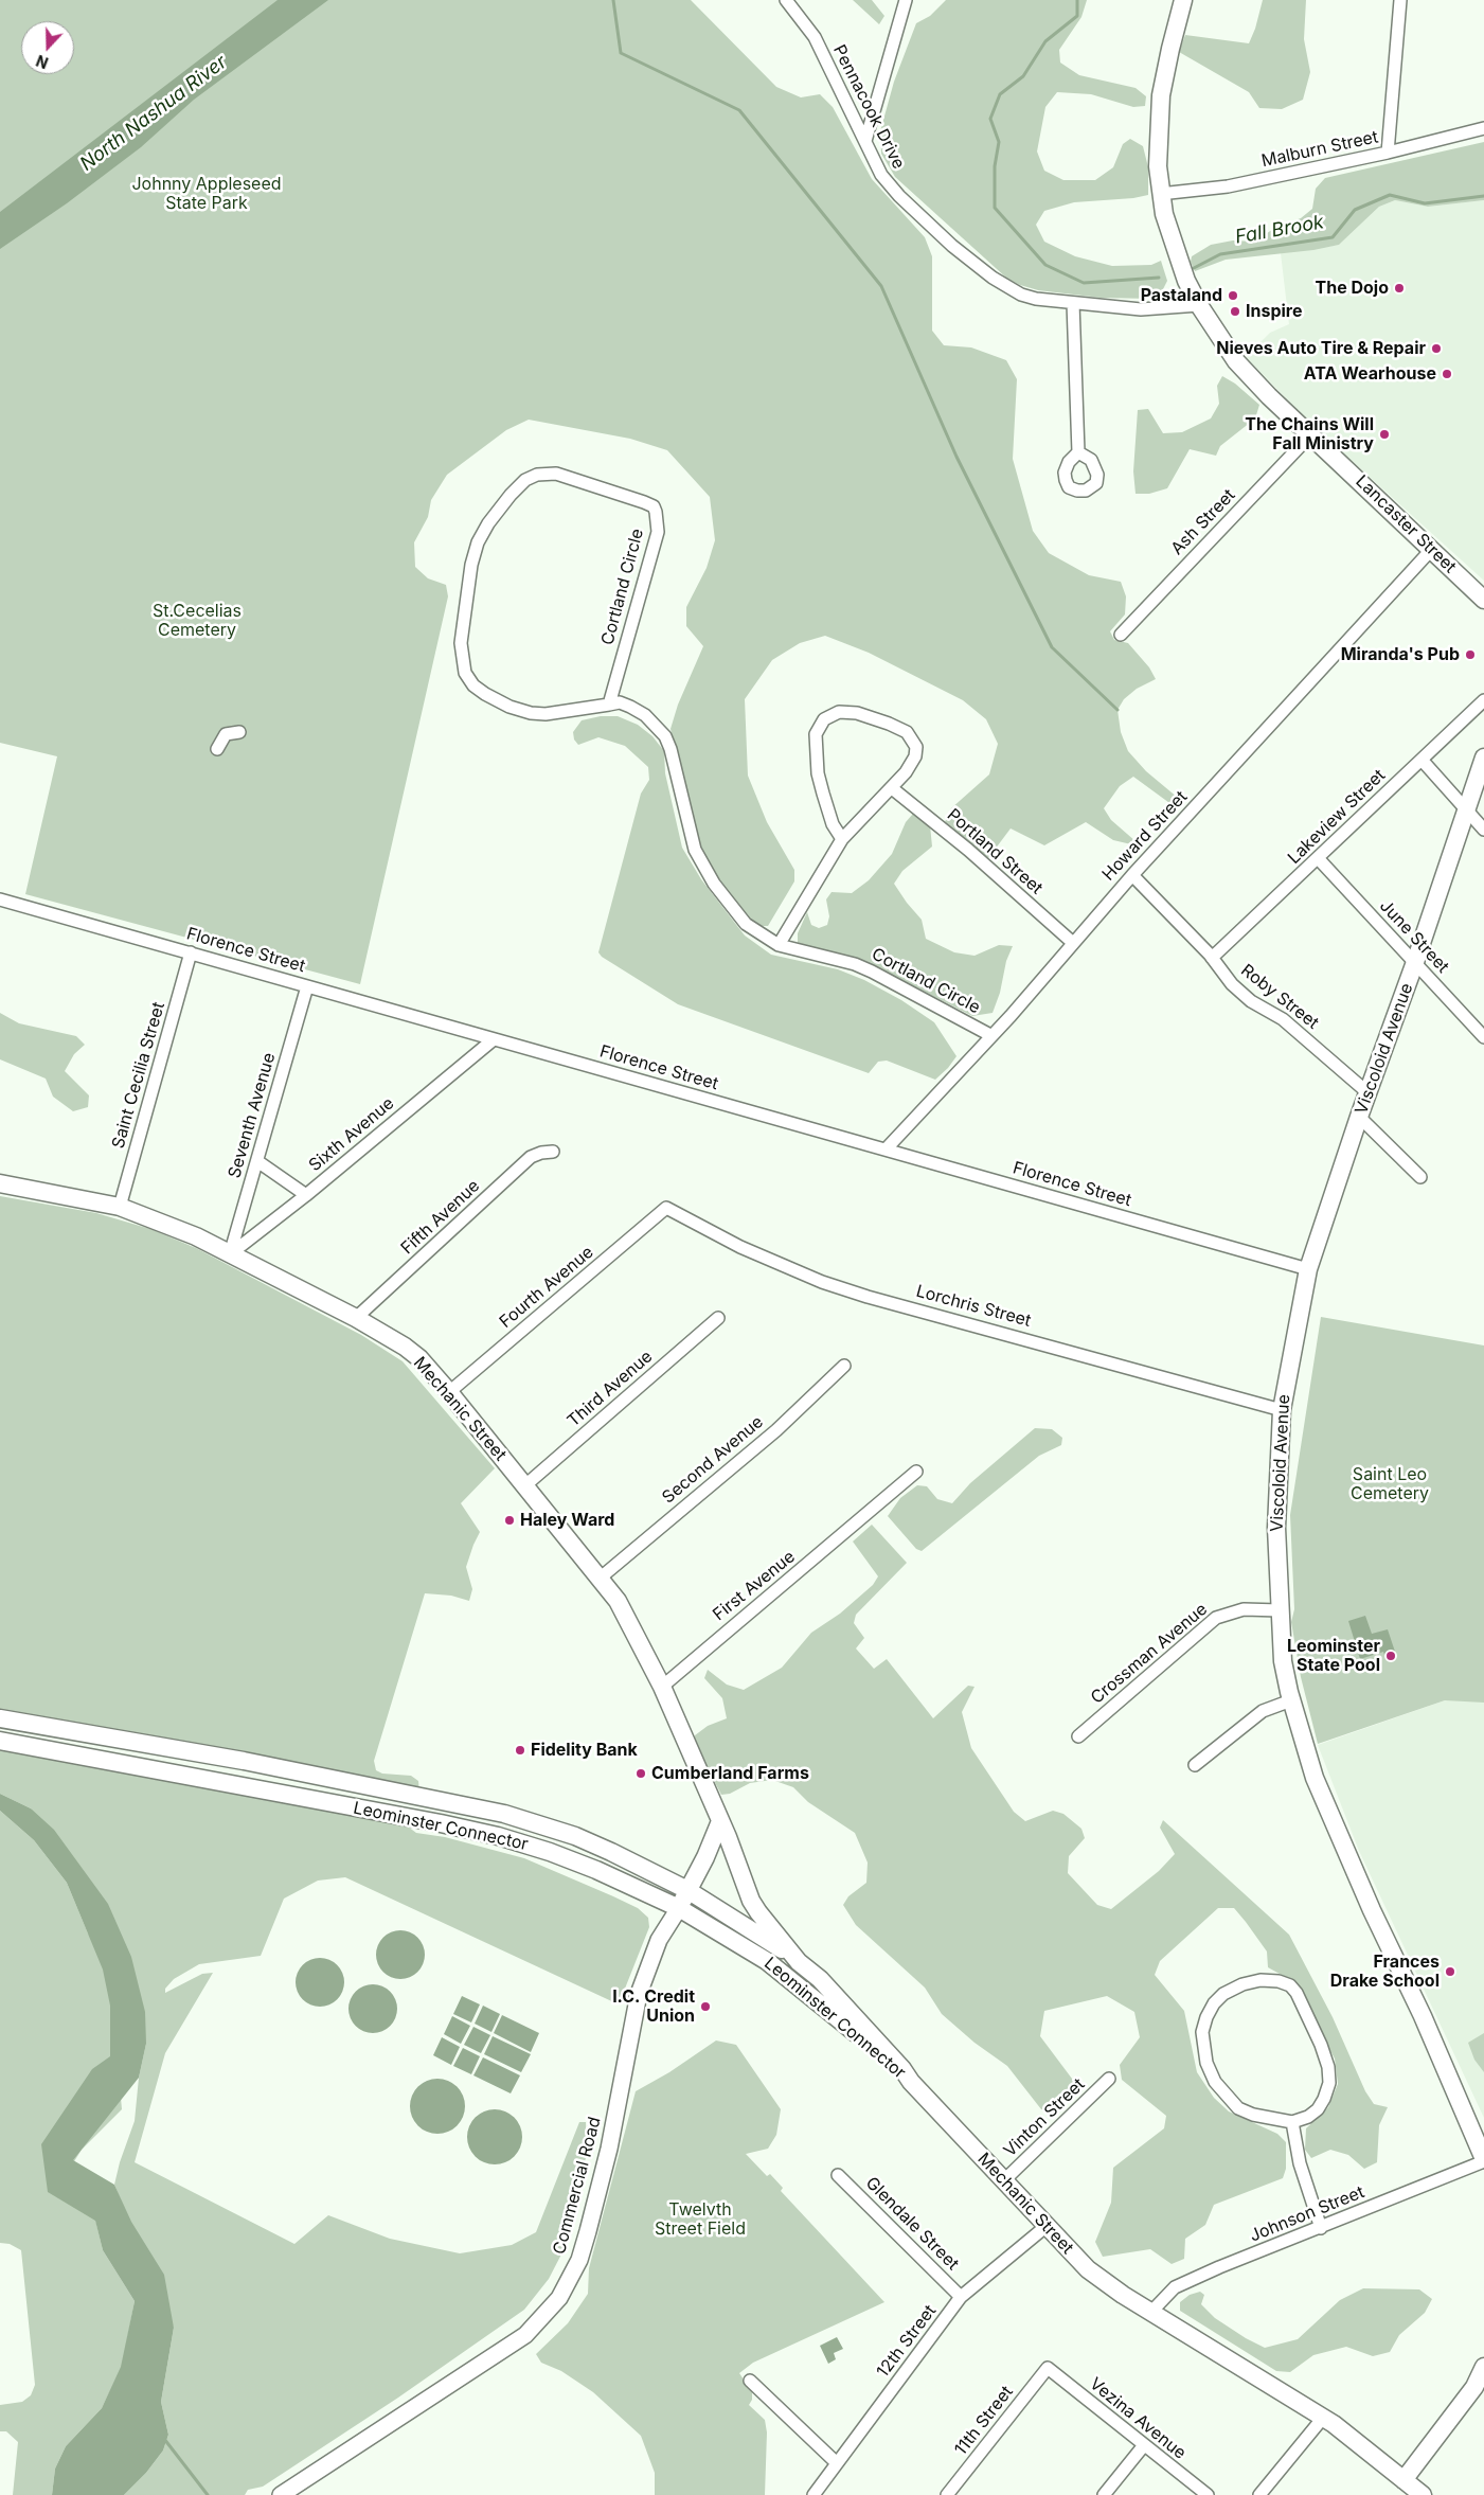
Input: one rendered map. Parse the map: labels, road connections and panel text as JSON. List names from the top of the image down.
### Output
{
  "streets": {
    "main road": [
      "Lancaster Street",
      "Viscoloid Avenue",
      "Mechanic Street",
      "Leominster Connector"
    ],
    "street": [
      "Pennacook Drive",
      "Malburn Street",
      "Ash Street",
      "Cortland Circle",
      "Lakeview Street",
      "Howard Street",
      "Portland Street",
      "June Street",
      "Florence Street",
      "Roby Street",
      "Saint Cecilia Street",
      "Seventh Avenue",
      "Sixth Avenue",
      "Fifth Avenue",
      "Fourth Avenue",
      "Lorchris Street",
      "Third Avenue",
      "Second Avenue",
      "First Avenue",
      "Crossman Avenue",
      "Vinton Street",
      "Commercial Road",
      "Johnson Street",
      "Glendale Street",
      "12th Street",
      "Vezina Avenue",
      "11th Street"
    ]
  },
  "crossings": [
    ["Pennacook Drive", "Lancaster Street"],
    ["Malburn Street", "Lancaster Street"],
    ["Ash Street", "Lancaster Street"],
    ["Lancaster Street", "Howard Street"],
    ["Cortland Circle", "Howard Street"],
    ["Lakeview Street", "June Street"],
    ["Lakeview Street", "Roby Street"],
    ["Howard Street", "Portland Street"],
    ["Howard Street", "Florence Street"],
    ["Howard Street", "Roby Street"],
    ["June Street", "Viscoloid Avenue"],
    ["Florence Street", "Viscoloid Avenue"],
    ["Florence Street", "Saint Cecilia Street"],
    ["Florence Street", "Seventh Avenue"],
    ["Florence Street", "Sixth Avenue"],
    ["Roby Street", "Viscoloid Avenue"],
    ["Viscoloid Avenue", "Lorchris Street"],
    ["Viscoloid Avenue", "Crossman Avenue"],
    ["Viscoloid Avenue", "Johnson Street"],
    ["Saint Cecilia Street", "Mechanic Street"],
    ["Seventh Avenue", "Sixth Avenue"],
    ["Seventh Avenue", "Mechanic Street"],
    ["Sixth Avenue", "Mechanic Street"],
    ["Fifth Avenue", "Mechanic Street"],
    ["Fourth Avenue", "Lorchris Street"],
    ["Fourth Avenue", "Mechanic Street"],
    ["Third Avenue", "Mechanic Street"],
    ["Mechanic Street", "Second Avenue"],
    ["Mechanic Street", "First Avenue"],
    ["Mechanic Street", "Leominster Connector"],
    ["Mechanic Street", "Vinton Street"],
    ["Mechanic Street", "Johnson Street"],
    ["Mechanic Street", "12th Street"],
    ["Leominster Connector", "Commercial Road"],
    ["Glendale Street", "12th Street"],
    ["Vezina Avenue", "11th Street"]
  ],
  "water": ["North Nashua River", "Fall Brook"],
  "parks": [
    "Johnny Appleseed State Park",
    "St.Cecelias Cemetery",
    "Saint Leo Cemetery",
    "Twelvth Street Field"
  ],
  "places": [
    "The Dojo",
    "Pastaland",
    "Inspire",
    "Nieves Auto Tire & Repair",
    "ATA Wearhouse",
    "The Chains Will Fall Ministry",
    "Miranda's Pub",
    "Haley Ward",
    "Leominster State Pool",
    "Fidelity Bank",
    "Cumberland Farms",
    "Frances Drake School",
    "I.C. Credit Union"
  ],
  "north": "bottom"
}
